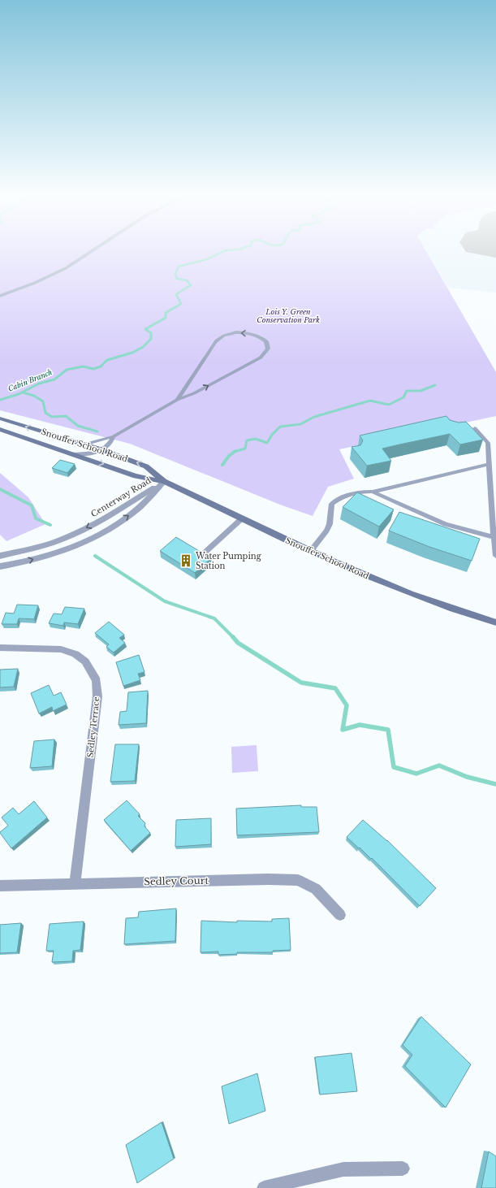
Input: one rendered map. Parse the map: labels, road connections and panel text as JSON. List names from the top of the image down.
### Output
{
  "streets": {
    "main road": ["Snouffer School Road"],
    "street": ["Centerway Road", "Sedley Terrace", "Sedley Court"]
  },
  "crossings": [
    ["Snouffer School Road", "Centerway Road"],
    ["Sedley Terrace", "Sedley Court"]
  ],
  "water": ["Cabin Branch"],
  "parks": ["Lois Y. Green Conservation Park"],
  "places": {
    "building": ["Water Pumping Station"]
  }
}
